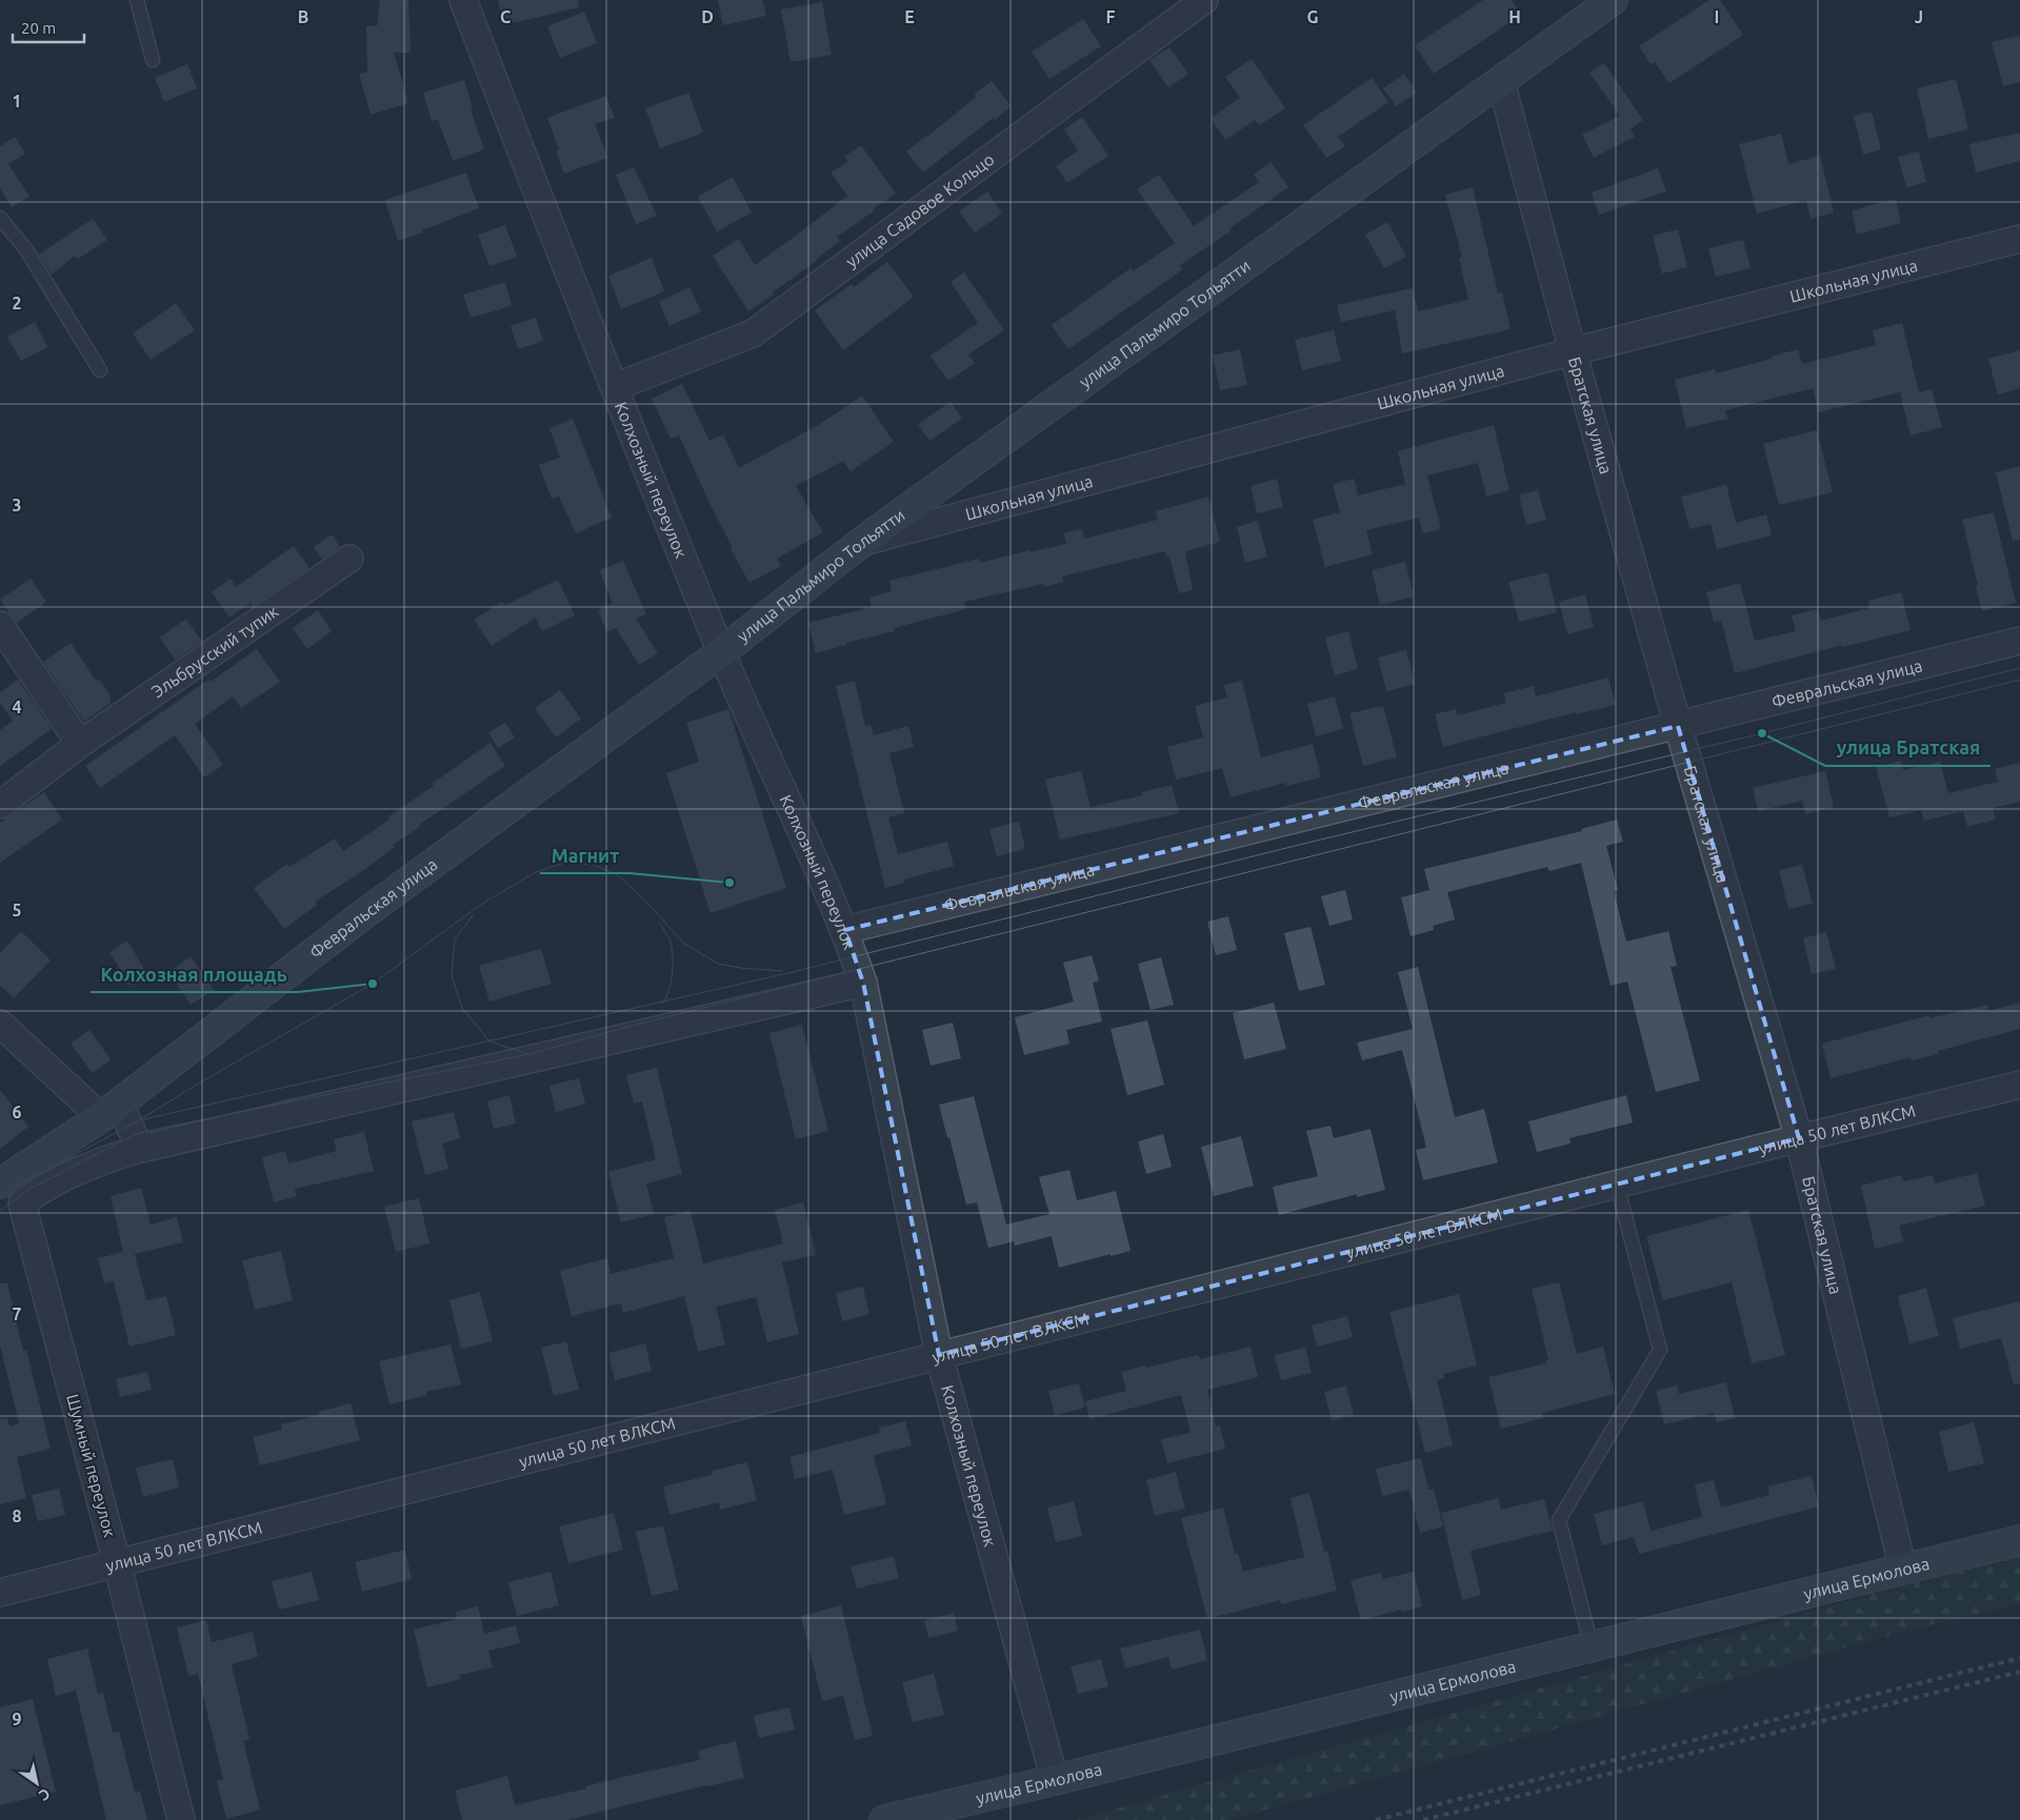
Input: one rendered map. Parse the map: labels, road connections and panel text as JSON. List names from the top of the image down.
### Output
{
  "streets": {
    "street": [
      "улица Садовое Кольцо",
      "Школьная улица",
      "улица Пальмиро Тольятти",
      "Братская улица",
      "Колхозный переулок",
      "Эльбрусский тупик",
      "Февральская улица",
      "улица 50 лет ВЛКСМ",
      "Шумный переулок",
      "улица Ермолова"
    ]
  },
  "crossings": [
    ["улица Садовое Кольцо", "Колхозный переулок"],
    ["Школьная улица", "улица Пальмиро Тольятти"],
    ["Школьная улица", "Братская улица"],
    ["улица Пальмиро Тольятти", "Братская улица"],
    ["улица Пальмиро Тольятти", "Колхозный переулок"],
    ["улица Пальмиро Тольятти", "Февральская улица"],
    ["Братская улица", "Февральская улица"],
    ["Братская улица", "улица 50 лет ВЛКСМ"],
    ["Братская улица", "улица Ермолова"],
    ["Колхозный переулок", "Февральская улица"],
    ["Колхозный переулок", "улица 50 лет ВЛКСМ"],
    ["Колхозный переулок", "улица Ермолова"],
    ["улица 50 лет ВЛКСМ", "Шумный переулок"]
  ],
  "places": ["улица Братская", "Магнит", "Колхозная площадь"],
  "scale_bar": "20 m",
  "north": "bottom right",
  "grid": {
    "columns": [
      "B",
      "C",
      "D",
      "E",
      "F",
      "G",
      "H",
      "I",
      "J"
    ],
    "rows": [
      "1",
      "2",
      "3",
      "4",
      "5",
      "6",
      "7",
      "8",
      "9"
    ]
  }
}
